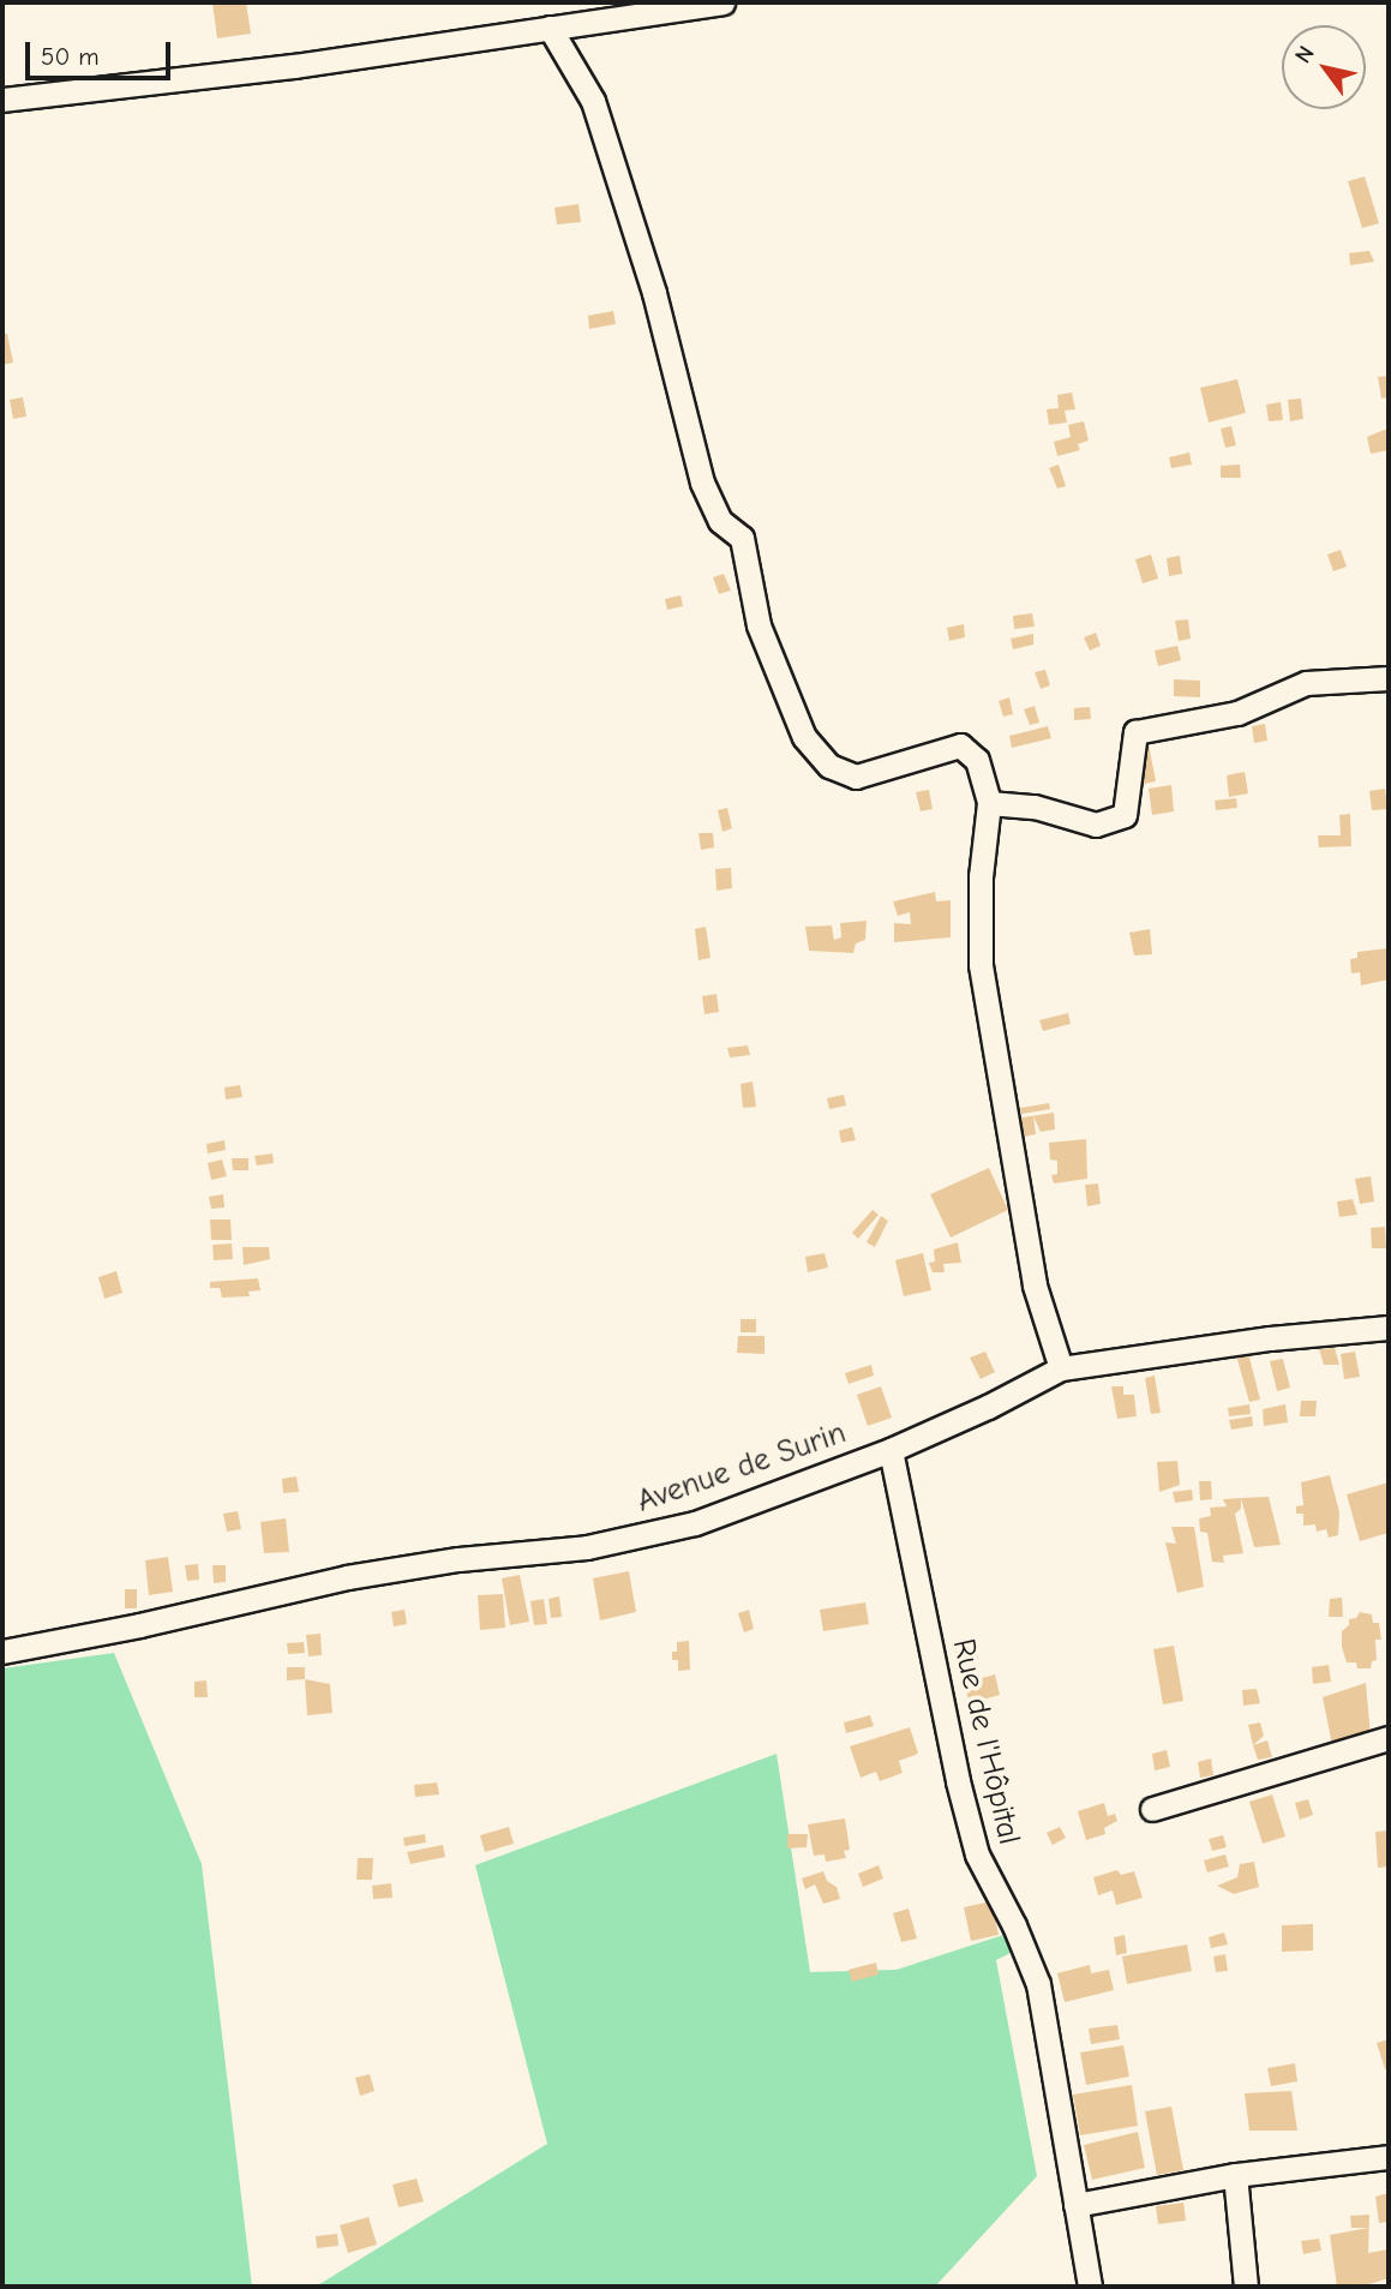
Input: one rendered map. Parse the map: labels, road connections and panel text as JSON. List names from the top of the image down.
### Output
{
  "streets": {
    "street": ["Avenue de Surin", "Rue de l'Hôpital"]
  },
  "crossings": [
    ["Avenue de Surin", "Rue de l'Hôpital"]
  ],
  "scale_bar": "50 m",
  "north": "top left"
}
